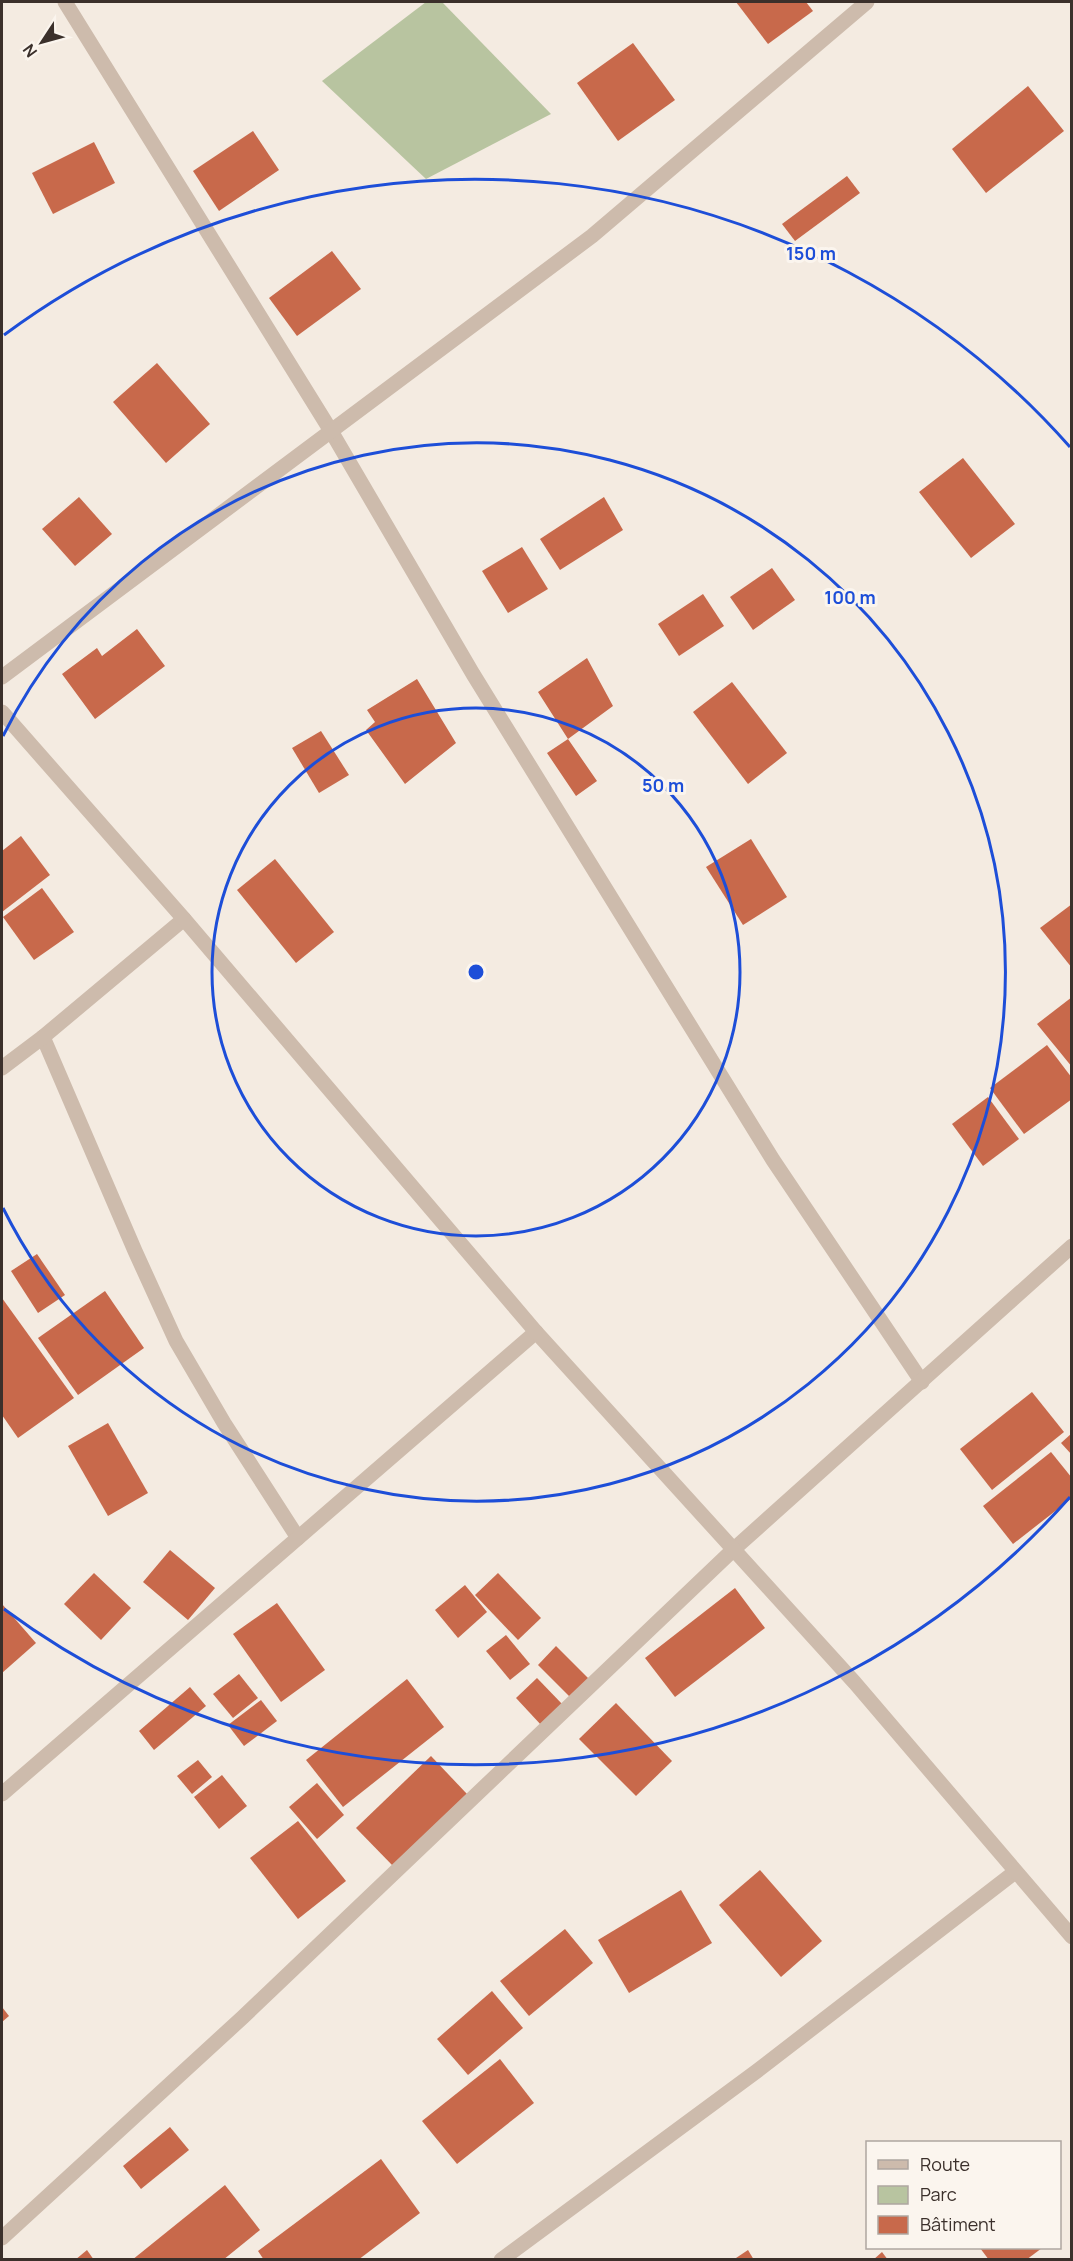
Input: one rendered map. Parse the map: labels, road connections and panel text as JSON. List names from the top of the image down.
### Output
{
  "legend": ["Route", "Parc", "Bâtiment"],
  "north": "bottom left",
  "rings": ["150 m", "100 m", "50 m"]
}
